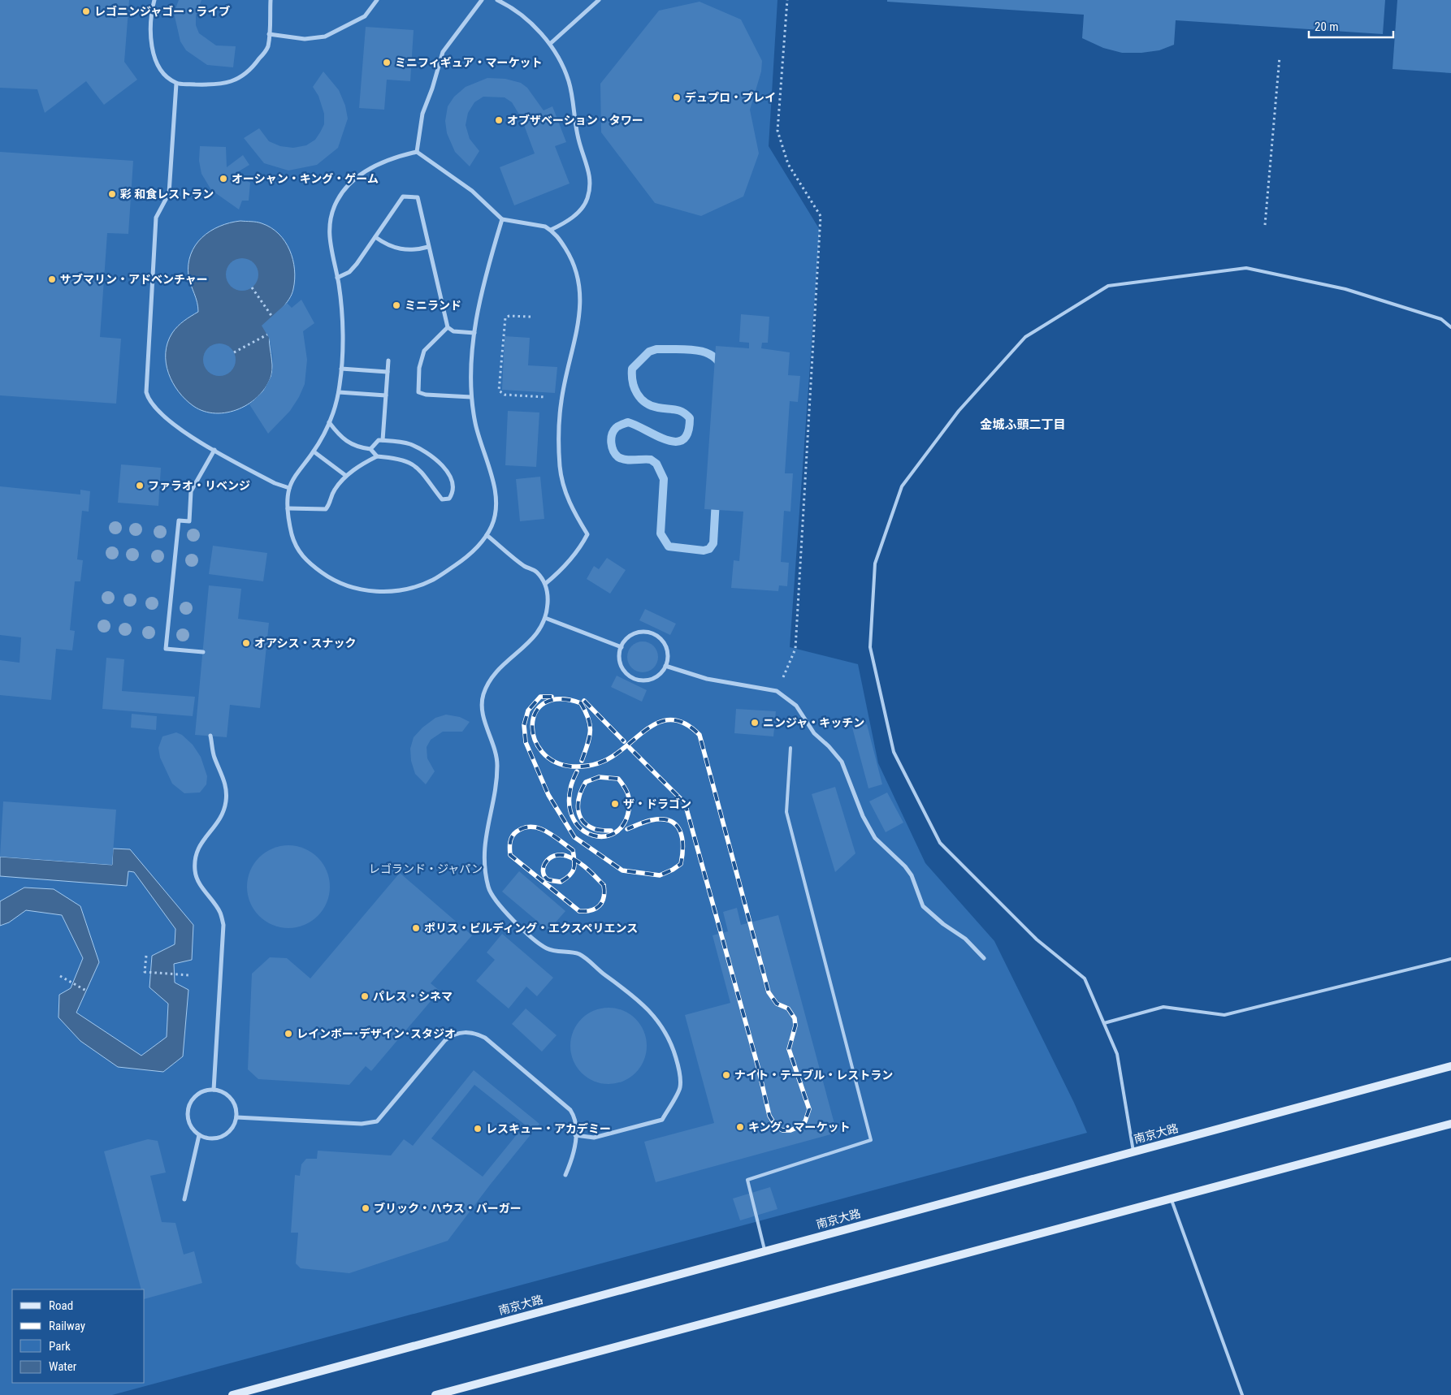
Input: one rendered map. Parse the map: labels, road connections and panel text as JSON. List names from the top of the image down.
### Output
{
  "streets": {
    "street": ["南京大路"]
  },
  "districts": ["金城ふ頭二丁目"],
  "parks": ["レゴランド・ジャパン"],
  "places": [
    "レゴニンジャゴー・ライブ",
    "ミニフィギュア・マーケット",
    "デュプロ・プレイ",
    "オブザベーション・タワー",
    "オーシャン・キング・ゲーム",
    "彩 和食レストラン",
    "サブマリン・アドベンチャー",
    "ミニランド",
    "ファラオ・リベンジ",
    "オアシス・スナック",
    "ニンジャ・キッチン",
    "ザ・ドラゴン",
    "ポリス・ビルディング・エクスペリエンス",
    "パレス・シネマ",
    "レインボー･デザイン･スタジオ",
    "ナイト・テーブル・レストラン",
    "キング・マーケット",
    "レスキュー・アカデミー",
    "ブリック・ハウス・バーガー"
  ],
  "legend": [
    "Road",
    "Railway",
    "Park",
    "Water"
  ],
  "scale_bar": "20 m"
}
